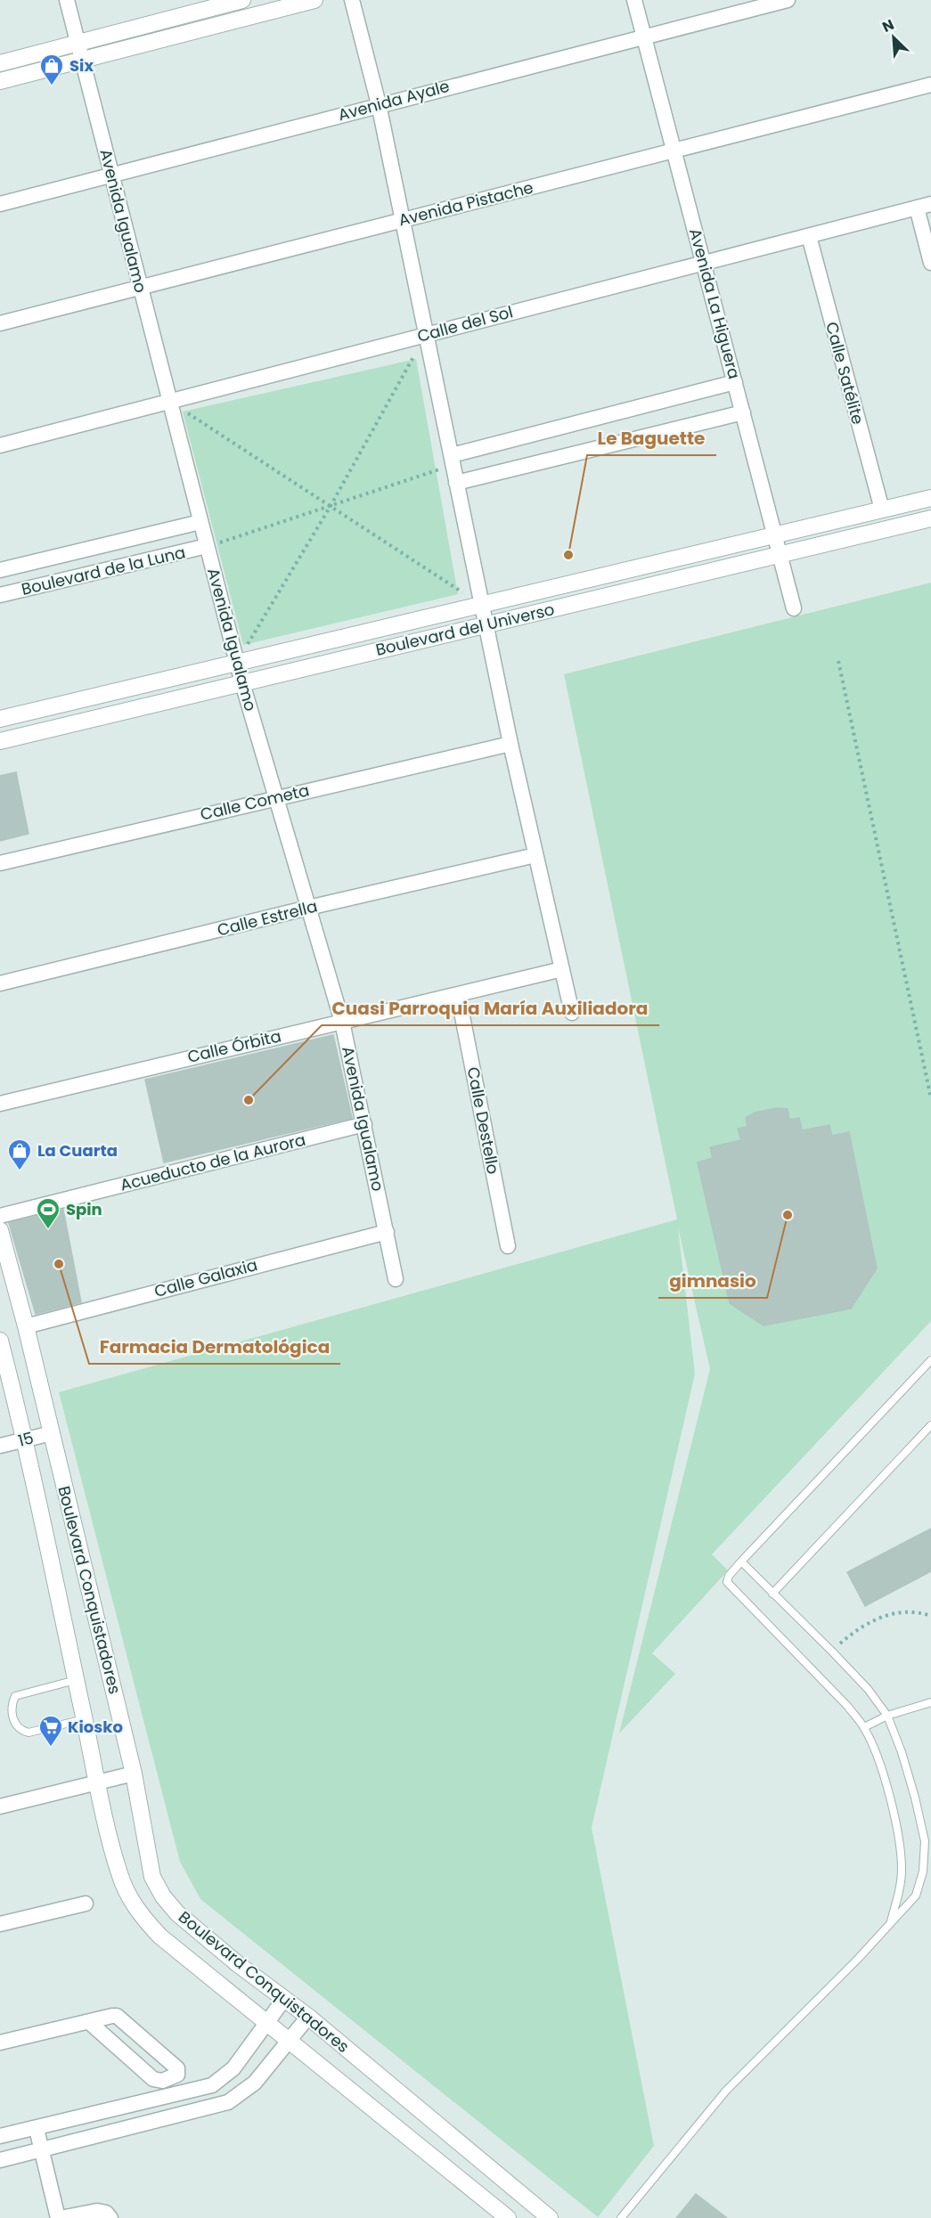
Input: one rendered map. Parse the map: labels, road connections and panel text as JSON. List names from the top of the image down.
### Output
{
  "streets": {
    "street": [
      "Avenida Ayale",
      "Avenida Pistache",
      "Avenida Igualamo",
      "Avenida La Higuera",
      "Calle del Sol",
      "Calle Satélite",
      "Boulevard de la Luna",
      "Boulevard del Universo",
      "Calle Cometa",
      "Calle Estrella",
      "Calle Órbita",
      "Calle Destello",
      "Acueducto de la Aurora",
      "Calle Galaxia",
      "15",
      "Boulevard Conquistadores"
    ]
  },
  "crossings": [
    ["Avenida Ayale", "Avenida Igualamo"],
    ["Avenida Ayale", "Avenida La Higuera"],
    ["Avenida Pistache", "Avenida Igualamo"],
    ["Avenida Pistache", "Avenida La Higuera"],
    ["Avenida Igualamo", "Calle del Sol"],
    ["Avenida Igualamo", "Boulevard de la Luna"],
    ["Avenida Igualamo", "Boulevard del Universo"],
    ["Avenida Igualamo", "Calle Cometa"],
    ["Avenida Igualamo", "Calle Estrella"],
    ["Avenida Igualamo", "Calle Órbita"],
    ["Avenida Igualamo", "Acueducto de la Aurora"],
    ["Avenida Igualamo", "Calle Galaxia"],
    ["Avenida La Higuera", "Calle del Sol"],
    ["Avenida La Higuera", "Boulevard del Universo"],
    ["Calle del Sol", "Calle Satélite"],
    ["Calle Satélite", "Boulevard del Universo"],
    ["Calle Órbita", "Calle Destello"],
    ["Calle Galaxia", "Boulevard Conquistadores"],
    ["15", "Boulevard Conquistadores"]
  ],
  "places": {
    "shop": ["Six", "La Cuarta"],
    "other": [
      "Le Baguette",
      "Cuasi Parroquia María Auxiliadora",
      "gimnasio",
      "Farmacia Dermatológica"
    ],
    "sports": ["Spin"],
    "supermarket": ["Kiosko"]
  },
  "north": "top left"
}
